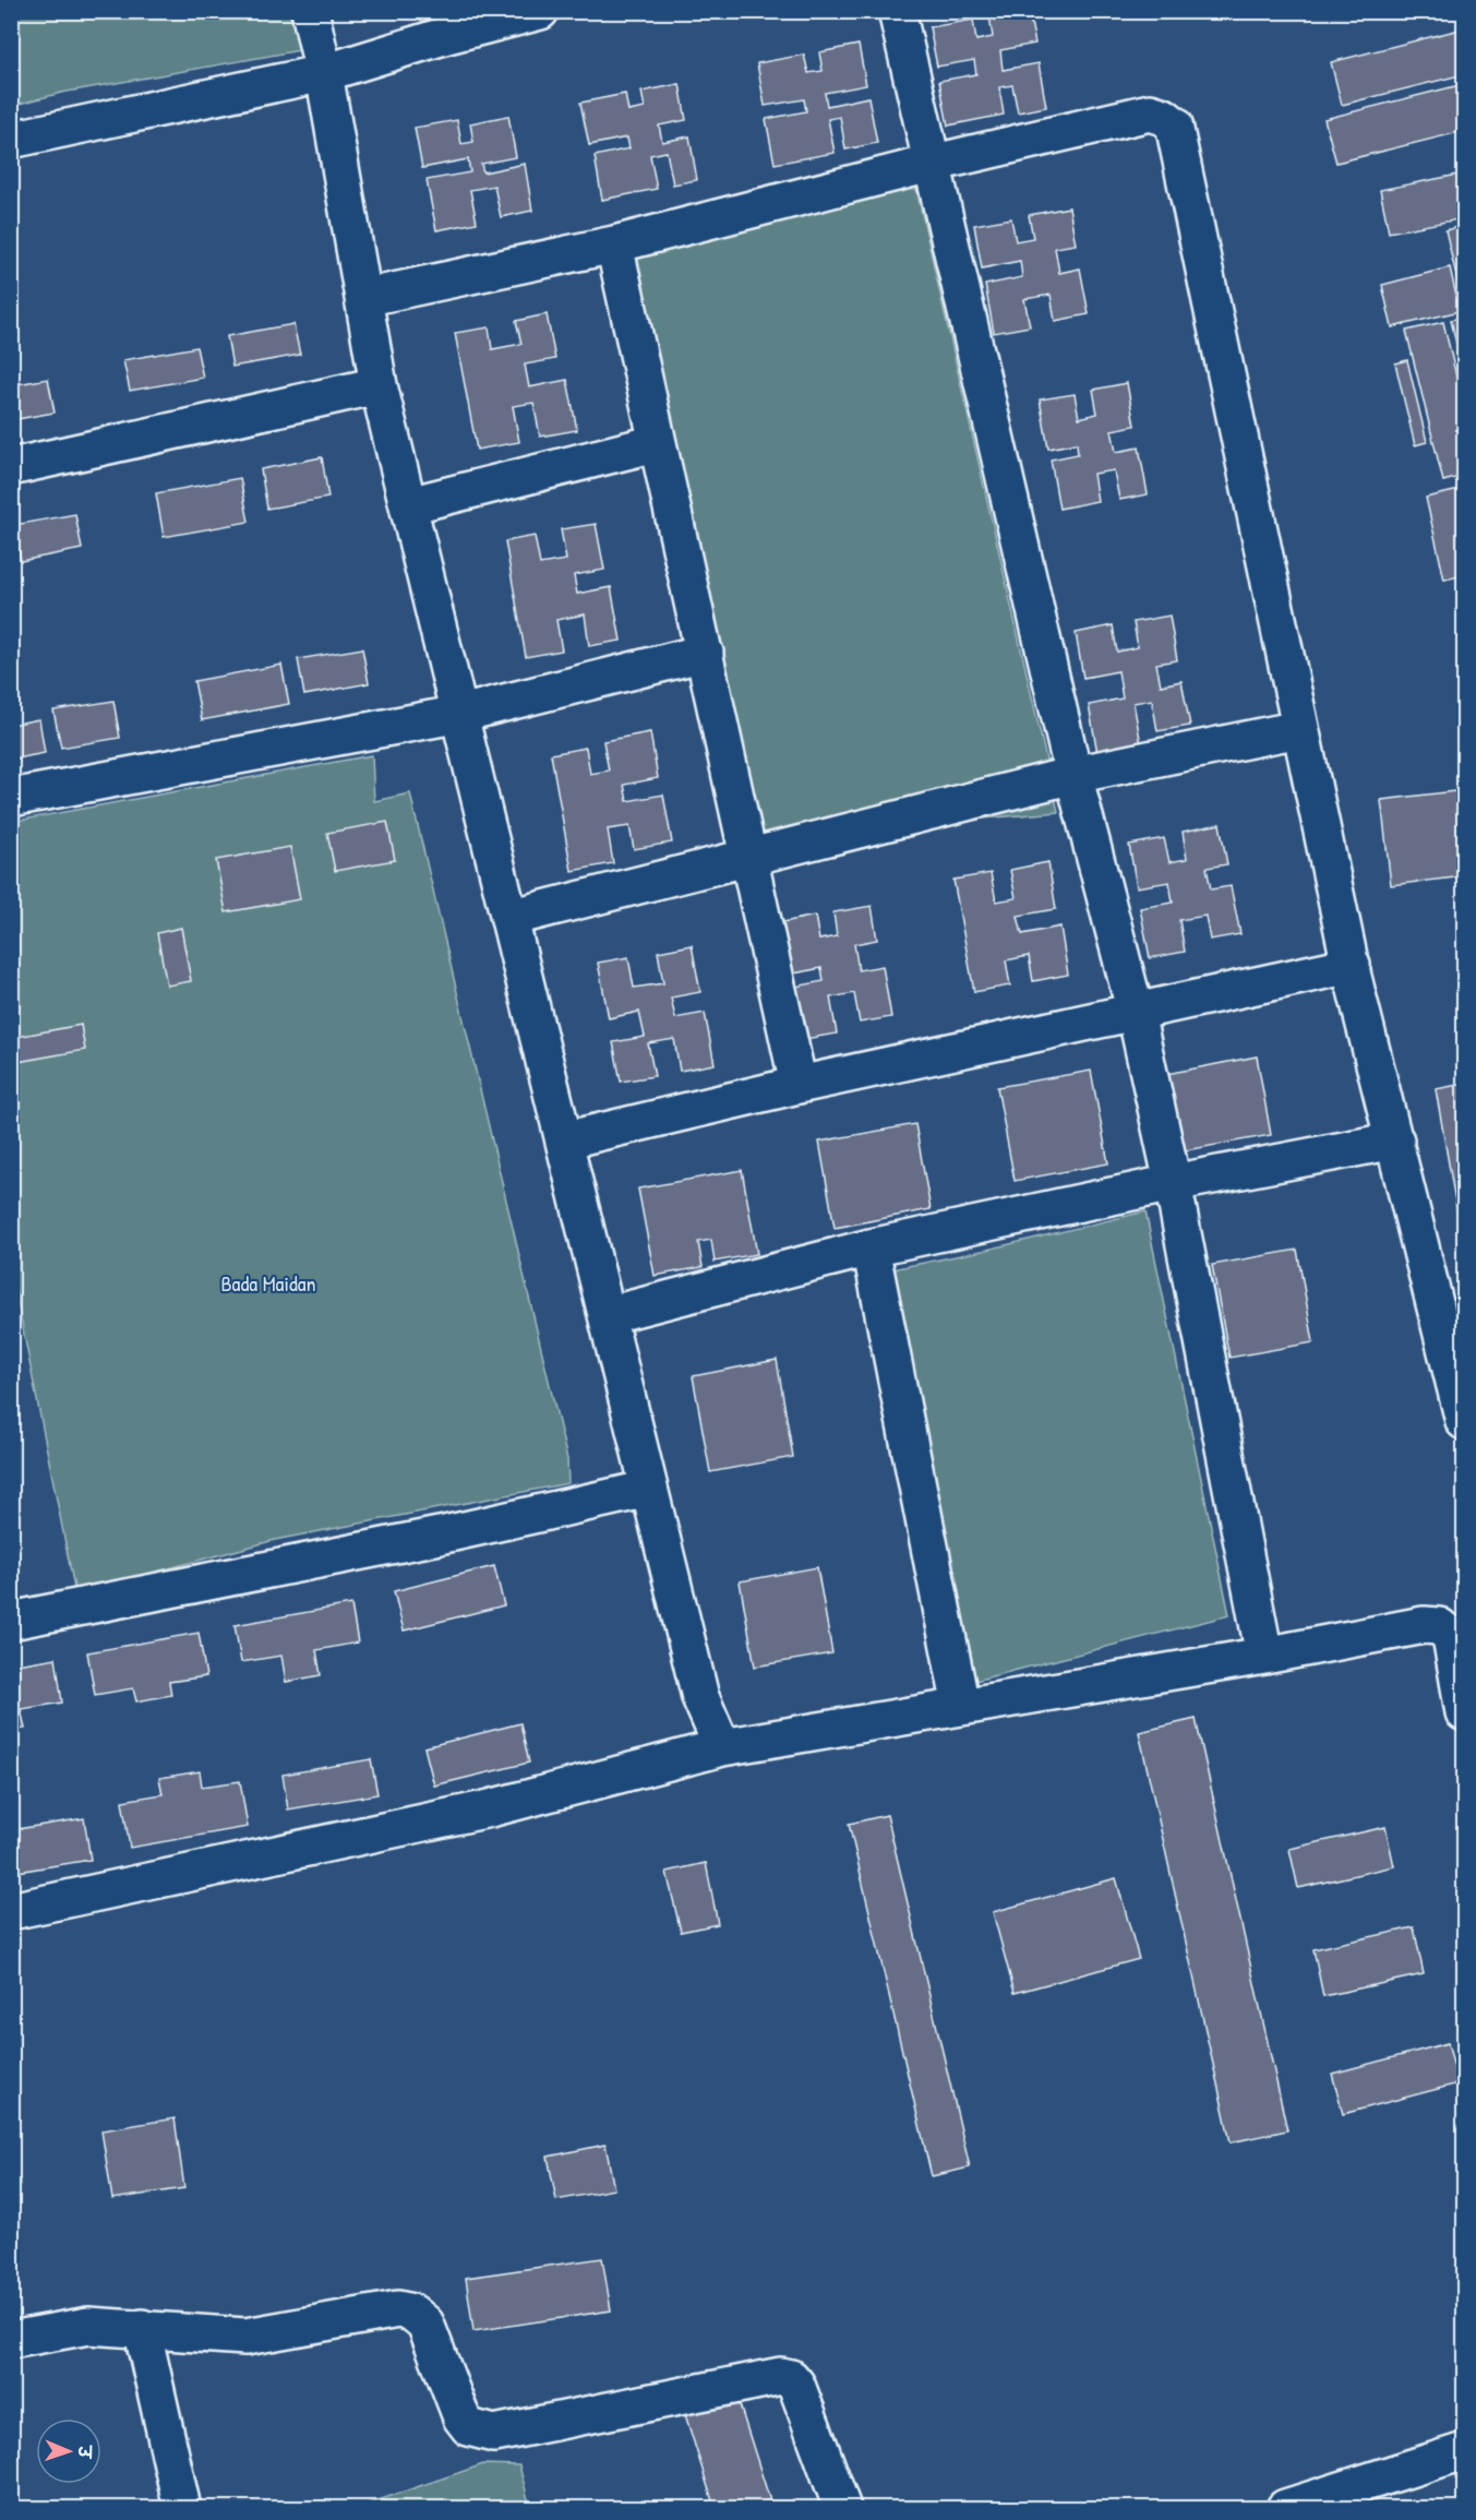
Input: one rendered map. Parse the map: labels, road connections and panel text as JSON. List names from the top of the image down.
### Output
{
  "parks": ["Bada Maidan"],
  "north": "right"
}
